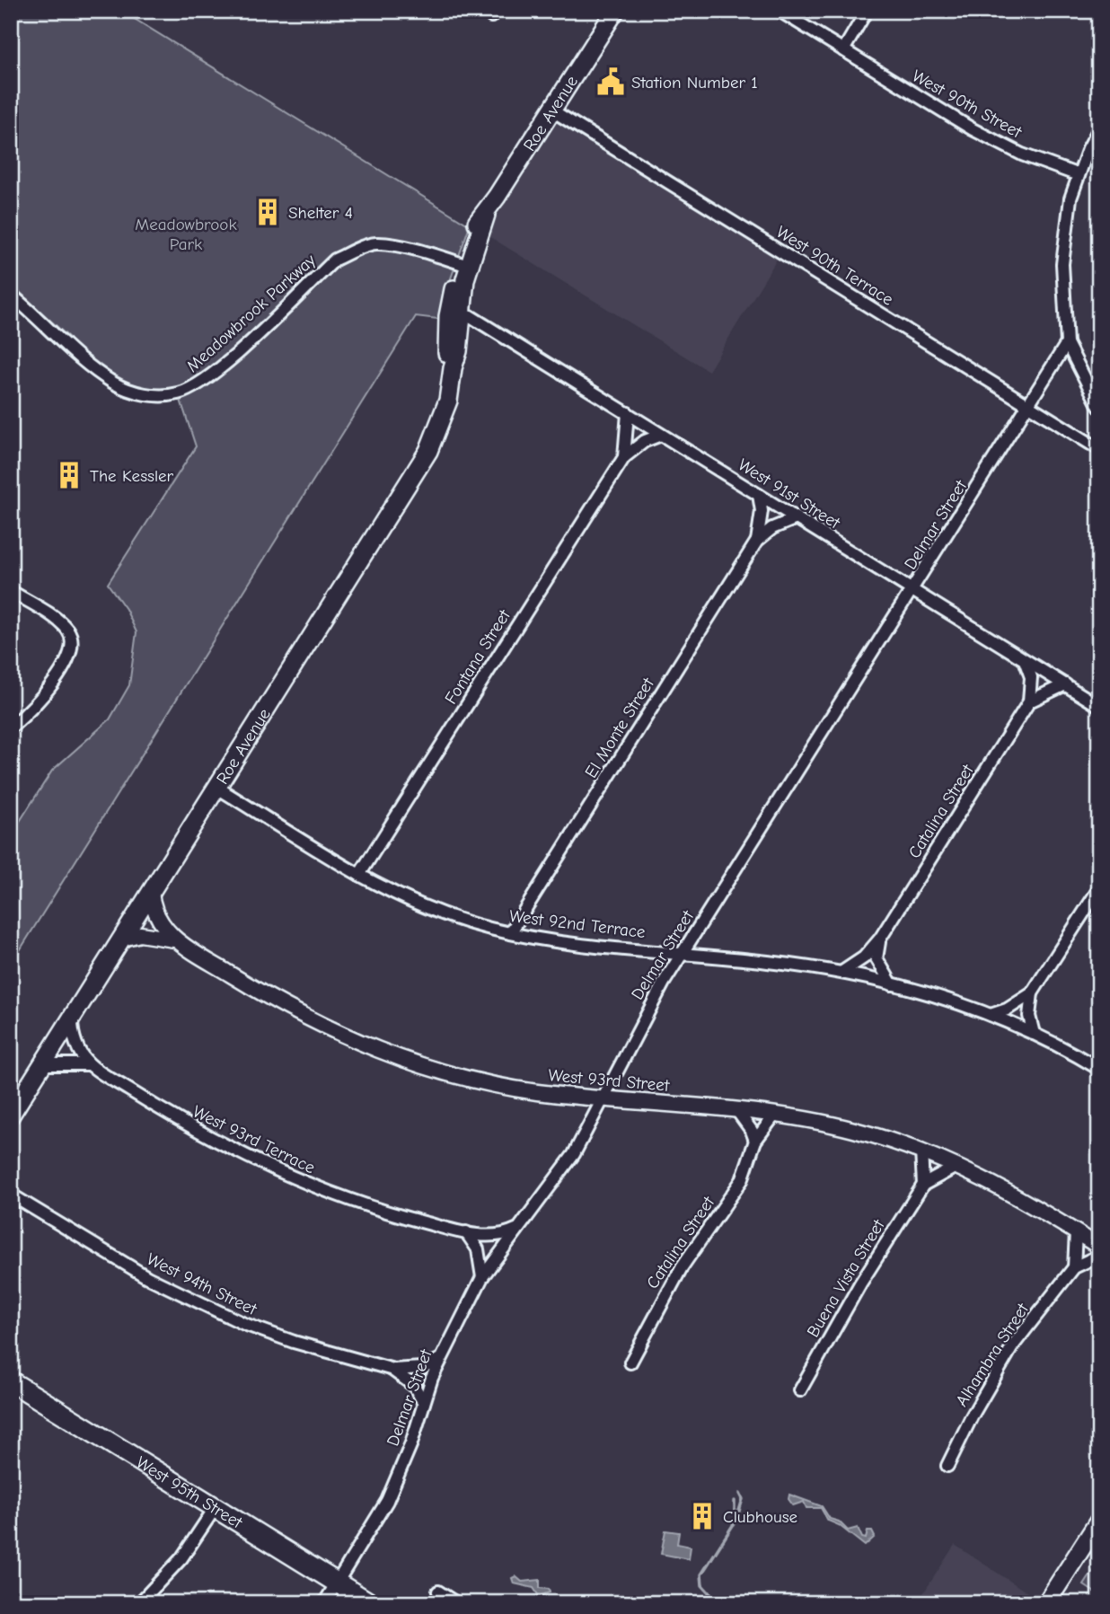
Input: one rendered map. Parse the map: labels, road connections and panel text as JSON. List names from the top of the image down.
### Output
{
  "streets": {
    "main road": ["Roe Avenue", "West 95th Street"],
    "street": [
      "West 90th Street",
      "West 90th Terrace",
      "Meadowbrook Parkway",
      "West 91st Street",
      "Delmar Street",
      "Fontana Street",
      "El Monte Street",
      "Catalina Street",
      "West 92nd Terrace",
      "West 93rd Street",
      "West 93rd Terrace",
      "Buena Vista Street",
      "West 94th Street",
      "Alhambra Street"
    ]
  },
  "crossings": [
    ["Roe Avenue", "West 90th Terrace"],
    ["Roe Avenue", "Meadowbrook Parkway"],
    ["Roe Avenue", "West 91st Street"],
    ["Roe Avenue", "West 92nd Terrace"],
    ["Roe Avenue", "West 93rd Street"],
    ["West 90th Terrace", "Delmar Street"],
    ["West 91st Street", "Delmar Street"],
    ["West 91st Street", "Fontana Street"],
    ["West 91st Street", "El Monte Street"],
    ["Delmar Street", "West 92nd Terrace"],
    ["Delmar Street", "West 93rd Street"],
    ["Delmar Street", "West 93rd Terrace"],
    ["Delmar Street", "West 94th Street"],
    ["Delmar Street", "West 95th Street"],
    ["Fontana Street", "West 92nd Terrace"],
    ["El Monte Street", "West 92nd Terrace"],
    ["Catalina Street", "West 92nd Terrace"],
    ["Catalina Street", "West 93rd Street"],
    ["West 93rd Street", "Buena Vista Street"]
  ],
  "parks": ["Meadowbrook Park"],
  "places": {
    "public building": ["Station Number 1"],
    "building": ["Shelter 4", "The Kessler", "Clubhouse"]
  }
}
